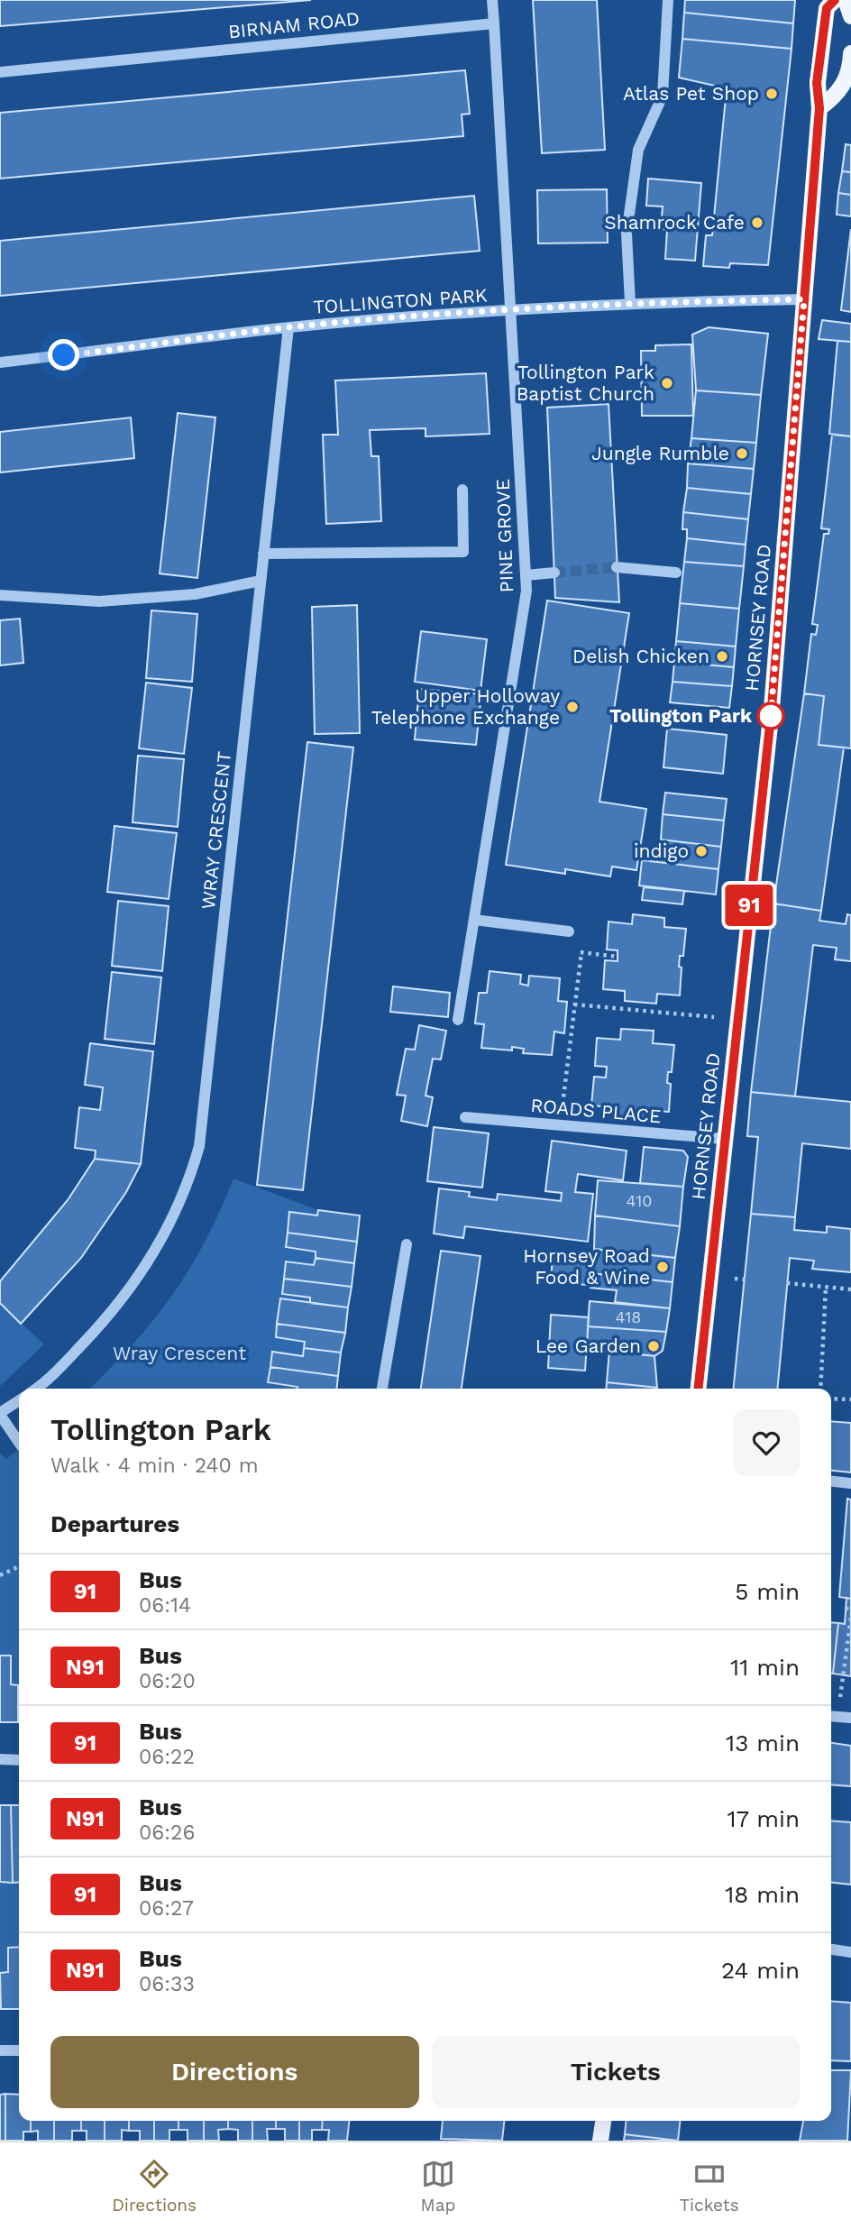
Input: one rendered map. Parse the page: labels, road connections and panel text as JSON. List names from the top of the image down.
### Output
{
  "streets": {
    "main road": ["HORNSEY ROAD"],
    "street": [
      "BIRNAM ROAD",
      "TOLLINGTON PARK",
      "PINE GROVE",
      "WRAY CRESCENT",
      "ROADS PLACE"
    ]
  },
  "crossings": [
    ["TOLLINGTON PARK", "PINE GROVE"],
    ["TOLLINGTON PARK", "HORNSEY ROAD"],
    ["TOLLINGTON PARK", "WRAY CRESCENT"],
    ["HORNSEY ROAD", "ROADS PLACE"]
  ],
  "parks": ["Wray Crescent"],
  "places": [
    "Atlas Pet Shop",
    "Shamrock Cafe",
    "Tollington Park Baptist Church",
    "Jungle Rumble",
    "Delish Chicken",
    "Upper Holloway Telephone Exchange",
    "Tollington Park",
    "indigo",
    "Hornsey Road Food & Wine",
    "Lee Garden"
  ],
  "lines": ["bus line 91"],
  "house_numbers": ["410", "418"],
  "page": {
    "on_map": "91",
    "heading": [
      ["Tollington Park", "Walk · 4 min · 240 m"],
      "Departures"
    ],
    "list": [
      {
        "mark": "91",
        "name": "Bus",
        "note": "06:14",
        "value": "5 min"
      },
      {
        "mark": "N91",
        "name": "Bus",
        "note": "06:20",
        "value": "11 min"
      },
      {
        "mark": "91",
        "name": "Bus",
        "note": "06:22",
        "value": "13 min"
      },
      {
        "mark": "N91",
        "name": "Bus",
        "note": "06:26",
        "value": "17 min"
      },
      {
        "mark": "91",
        "name": "Bus",
        "note": "06:27",
        "value": "18 min"
      },
      {
        "mark": "N91",
        "name": "Bus",
        "note": "06:33",
        "value": "24 min"
      }
    ],
    "buttons": ["Directions", "Tickets"],
    "tabs": ["Directions", "Map", "Tickets"]
  }
}
